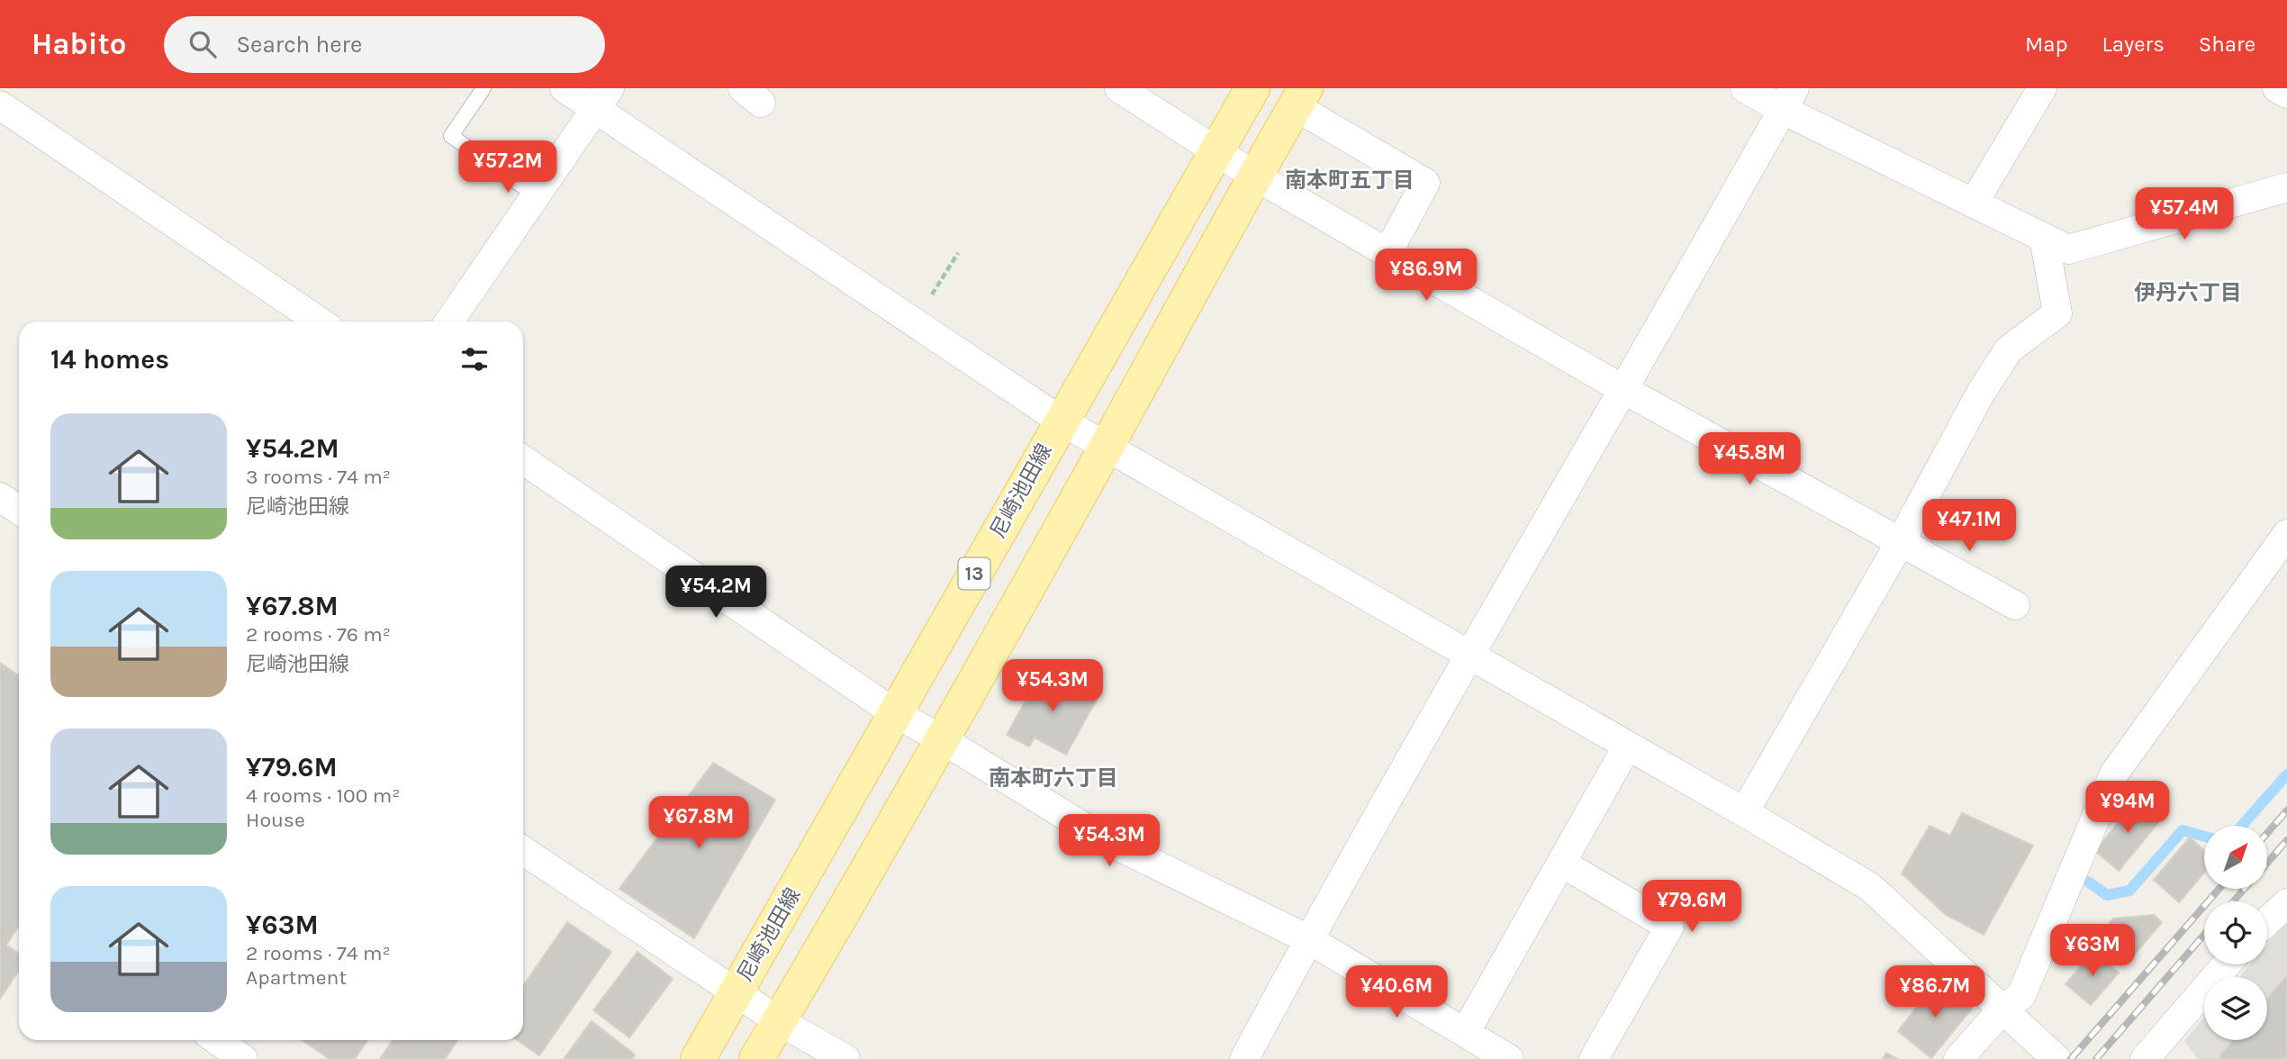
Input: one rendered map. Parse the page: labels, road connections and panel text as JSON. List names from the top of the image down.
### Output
{
  "streets": {
    "main road": ["尼崎池田線", "13"]
  },
  "districts": ["南本町五丁目", "伊丹六丁目", "南本町六丁目"],
  "north": "top right",
  "page": {
    "header": "Habito",
    "search": "Search here",
    "nav": ["Map", "Layers", "Share"],
    "price": [
      "¥57.2M",
      "¥57.4M",
      "¥86.9M",
      "¥45.8M",
      "¥47.1M",
      "¥54.2M",
      "¥54.3M",
      "¥94M",
      "¥67.8M",
      "¥54.3M",
      "¥79.6M",
      "¥63M",
      "¥40.6M",
      "¥86.7M"
    ],
    "heading": "14 homes",
    "list": [
      {
        "name": "¥54.2M",
        "note": "3 rooms · 74 m² · 尼崎池田線"
      },
      {
        "name": "¥67.8M",
        "note": "2 rooms · 76 m² · 尼崎池田線"
      },
      {
        "name": "¥79.6M",
        "note": "4 rooms · 100 m² · House"
      },
      {
        "name": "¥63M",
        "note": "2 rooms · 74 m² · Apartment"
      }
    ]
  }
}
